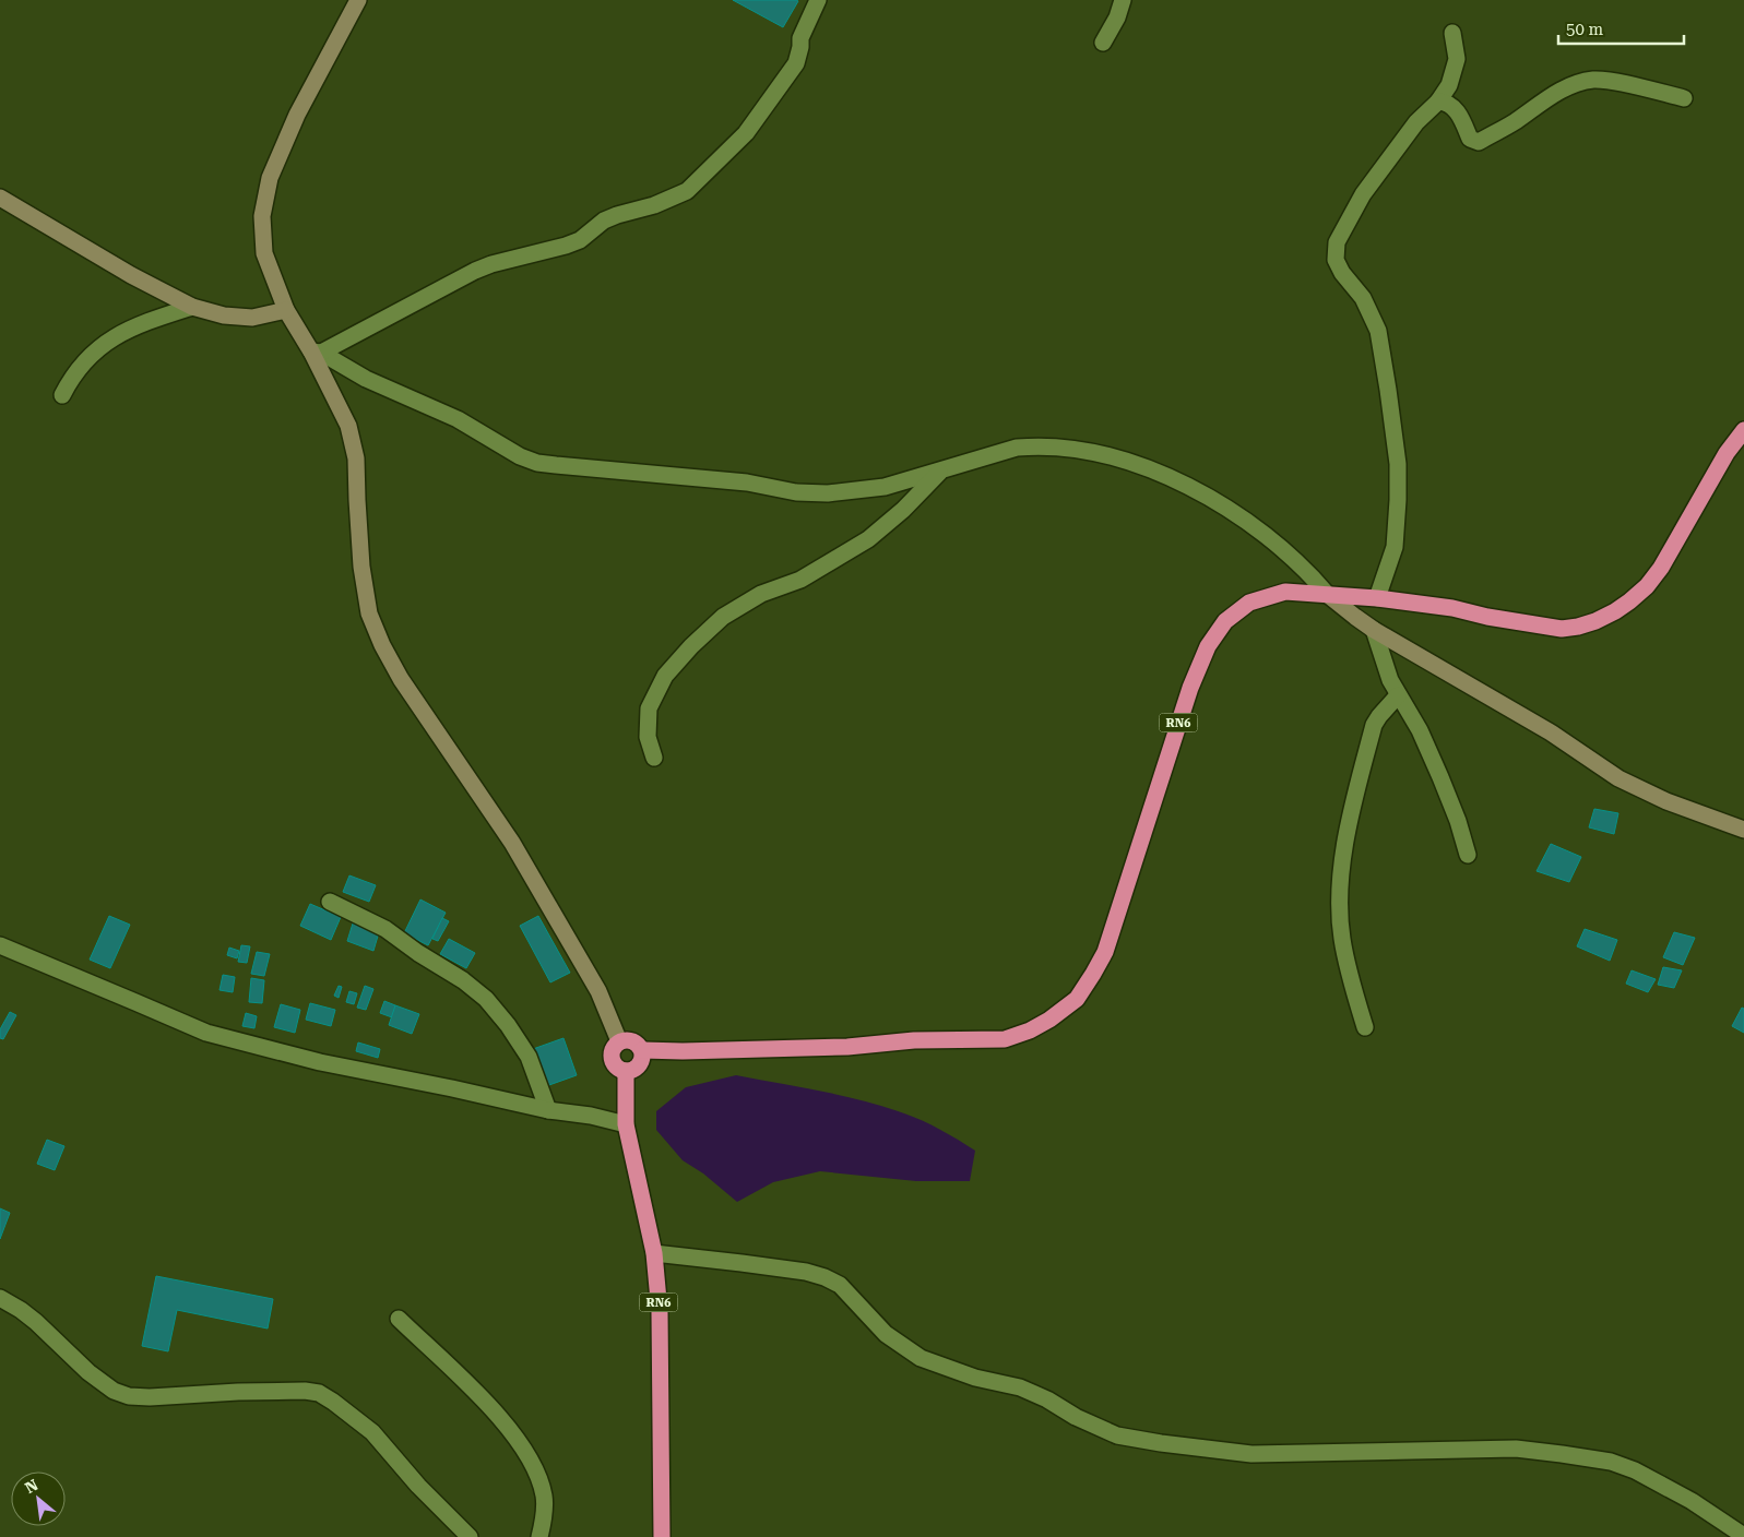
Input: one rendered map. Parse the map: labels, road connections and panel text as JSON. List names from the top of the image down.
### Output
{
  "streets": {
    "highway": ["RN6"]
  },
  "scale_bar": "50 m",
  "north": "top left"
}
